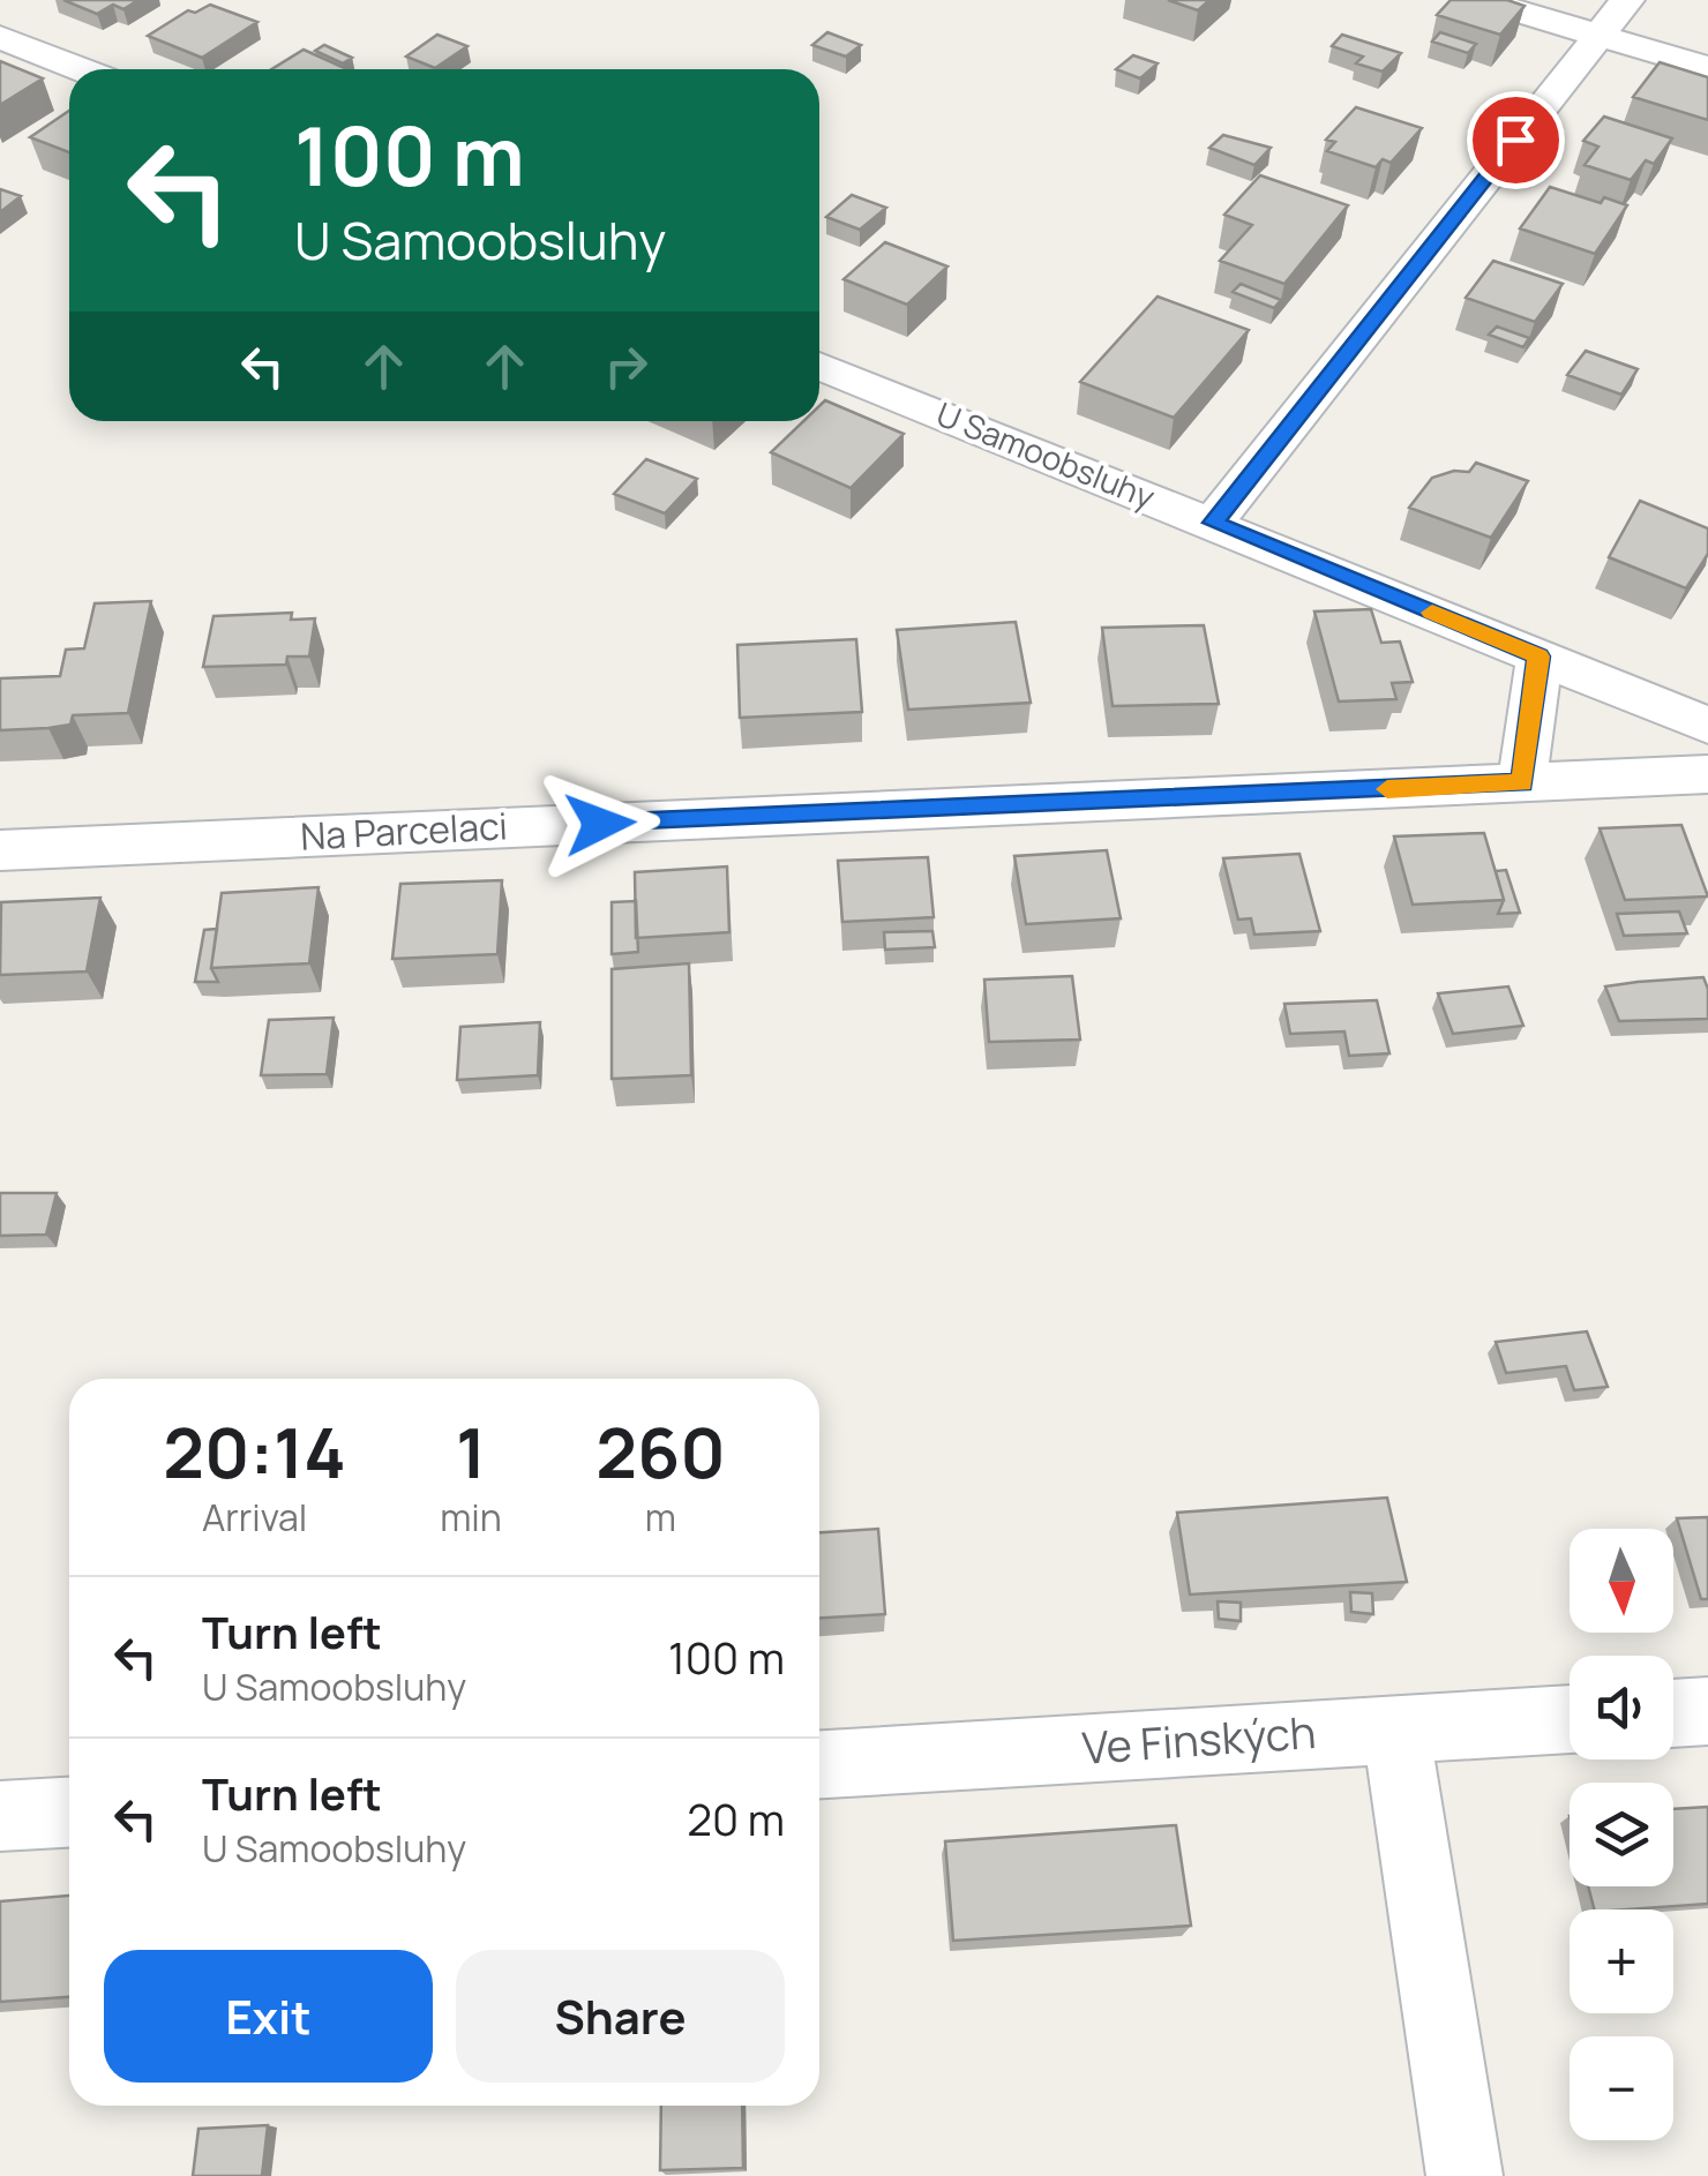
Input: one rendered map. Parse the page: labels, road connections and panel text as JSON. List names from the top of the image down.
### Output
{
  "streets": {
    "street": ["U Samoobsluhy", "Na Parcelaci", "Ve Finských"]
  },
  "north": "bottom",
  "page": {
    "turn": ["100 m", "U Samoobsluhy"],
    "eta": [
      "20:14",
      "Arrival",
      "1",
      "min",
      "260",
      "m"
    ],
    "map_buttons": ["+", "−"],
    "list": [
      {
        "name": "Turn left",
        "note": "U Samoobsluhy",
        "value": "100 m"
      },
      {
        "name": "Turn left",
        "note": "U Samoobsluhy",
        "value": "20 m"
      }
    ],
    "buttons": ["Exit", "Share"]
  }
}
